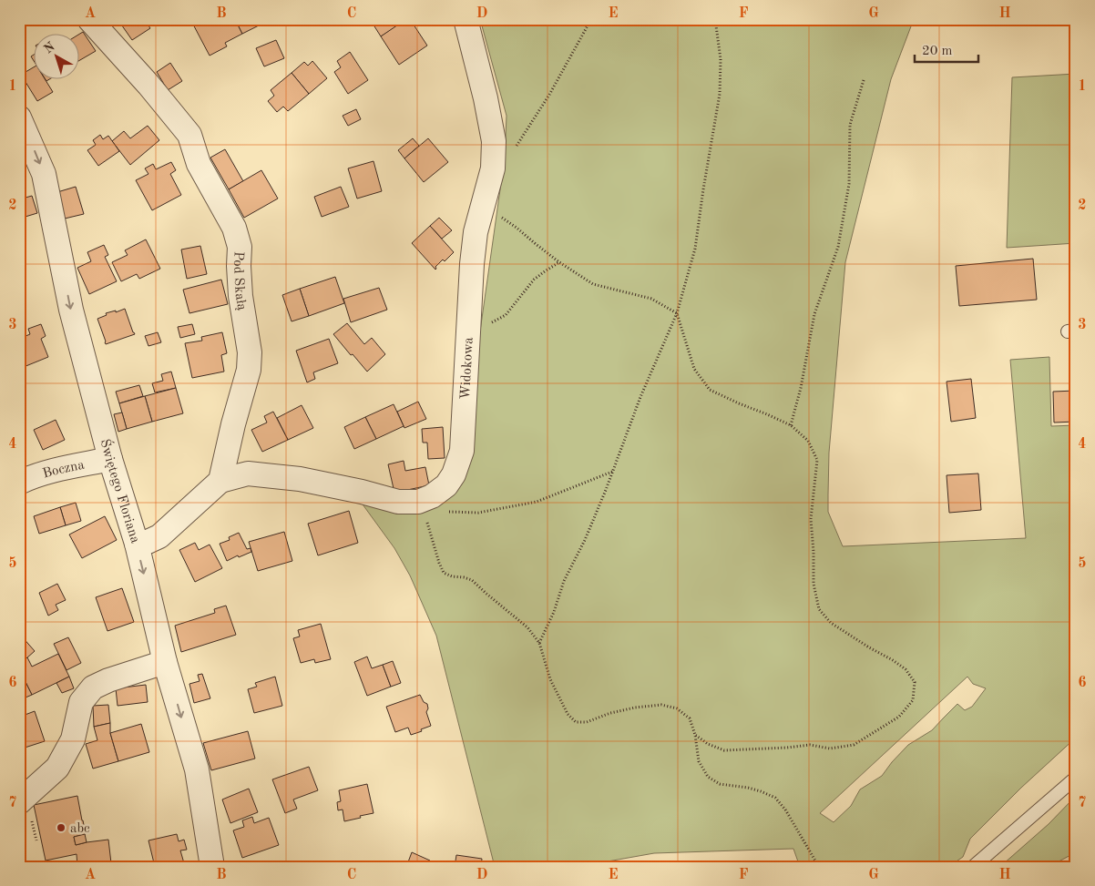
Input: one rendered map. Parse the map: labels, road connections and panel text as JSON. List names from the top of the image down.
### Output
{
  "streets": {
    "street": [
      "Pod Skałą",
      "Widokowa",
      "Boczna",
      "Świętego Floriana"
    ]
  },
  "crossings": [
    ["Pod Skałą", "Widokowa"],
    ["Boczna", "Świętego Floriana"]
  ],
  "one_way": ["Świętego Floriana"],
  "places": ["abc"],
  "scale_bar": "20 m",
  "north": "top left",
  "grid": {
    "columns": [
      "A",
      "B",
      "C",
      "D",
      "E",
      "F",
      "G",
      "H"
    ],
    "rows": [
      "1",
      "2",
      "3",
      "4",
      "5",
      "6",
      "7"
    ]
  }
}
